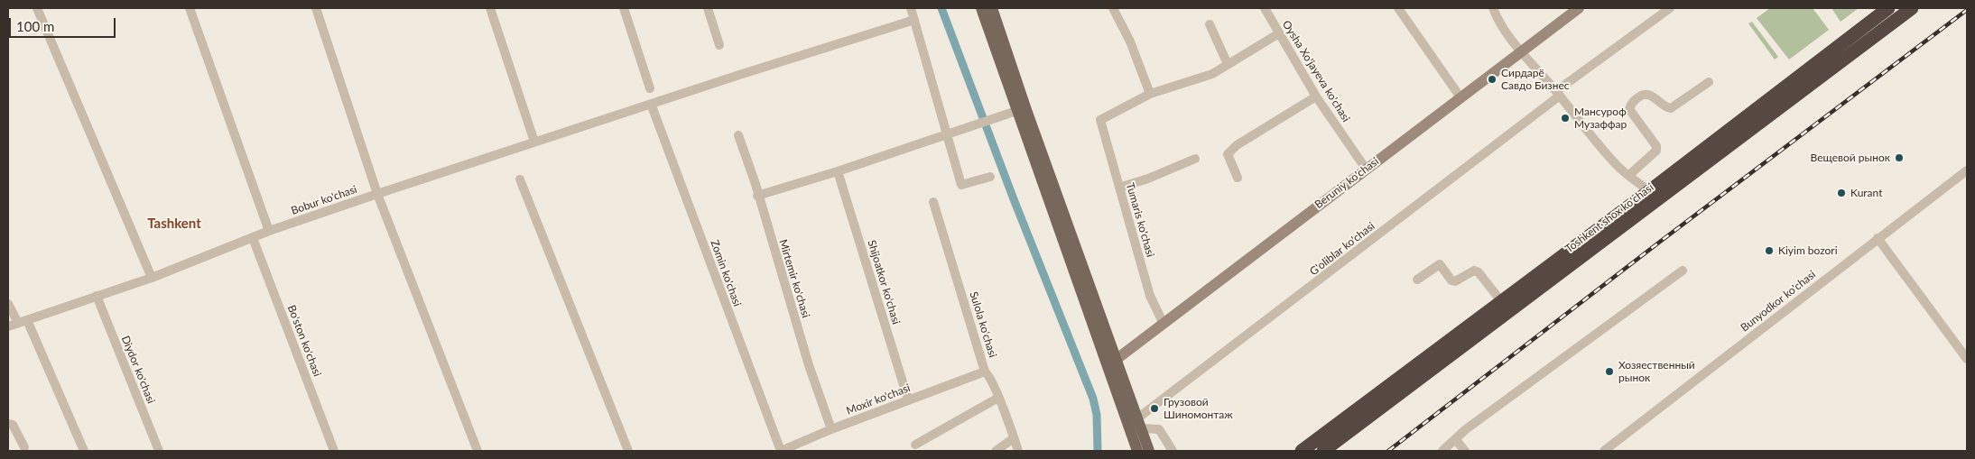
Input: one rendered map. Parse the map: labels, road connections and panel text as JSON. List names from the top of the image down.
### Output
{
  "streets": {
    "highway": ["Toshkent shox ko'chasi"],
    "street": [
      "Oysha Xo'jayeva ko'chasi",
      "Beruniy ko'chasi",
      "Bobur ko'chasi",
      "Tumaris ko'chasi",
      "G'oliblar ko'chasi",
      "Zomin ko'chasi",
      "Mirtemir ko'chasi",
      "Shijoatkor ko'chasi",
      "Bunyodkor ko'chasi",
      "Sulola ko'chasi",
      "Bo'ston ko'chasi",
      "Diydor ko'chasi",
      "Moxir ko'chasi"
    ]
  },
  "crossings": [
    ["Oysha Xo'jayeva ko'chasi", "Beruniy ko'chasi"],
    ["Beruniy ko'chasi", "Tumaris ko'chasi"],
    ["Bobur ko'chasi", "Zomin ko'chasi"],
    ["Bobur ko'chasi", "Bo'ston ko'chasi"],
    ["Bobur ko'chasi", "Diydor ko'chasi"],
    ["Zomin ko'chasi", "Moxir ko'chasi"],
    ["Mirtemir ko'chasi", "Moxir ko'chasi"],
    ["Shijoatkor ko'chasi", "Moxir ko'chasi"],
    ["Sulola ko'chasi", "Moxir ko'chasi"]
  ],
  "districts": ["Tashkent"],
  "places": [
    "Сирдарё Савдо Бизнес",
    "Мансуроф Музаффар",
    "Вещевой рынок",
    "Kurant",
    "Kiyim bozori",
    "Хозяественный рынок",
    "Грузовой Шиномонтаж"
  ],
  "scale_bar": "100 m"
}
